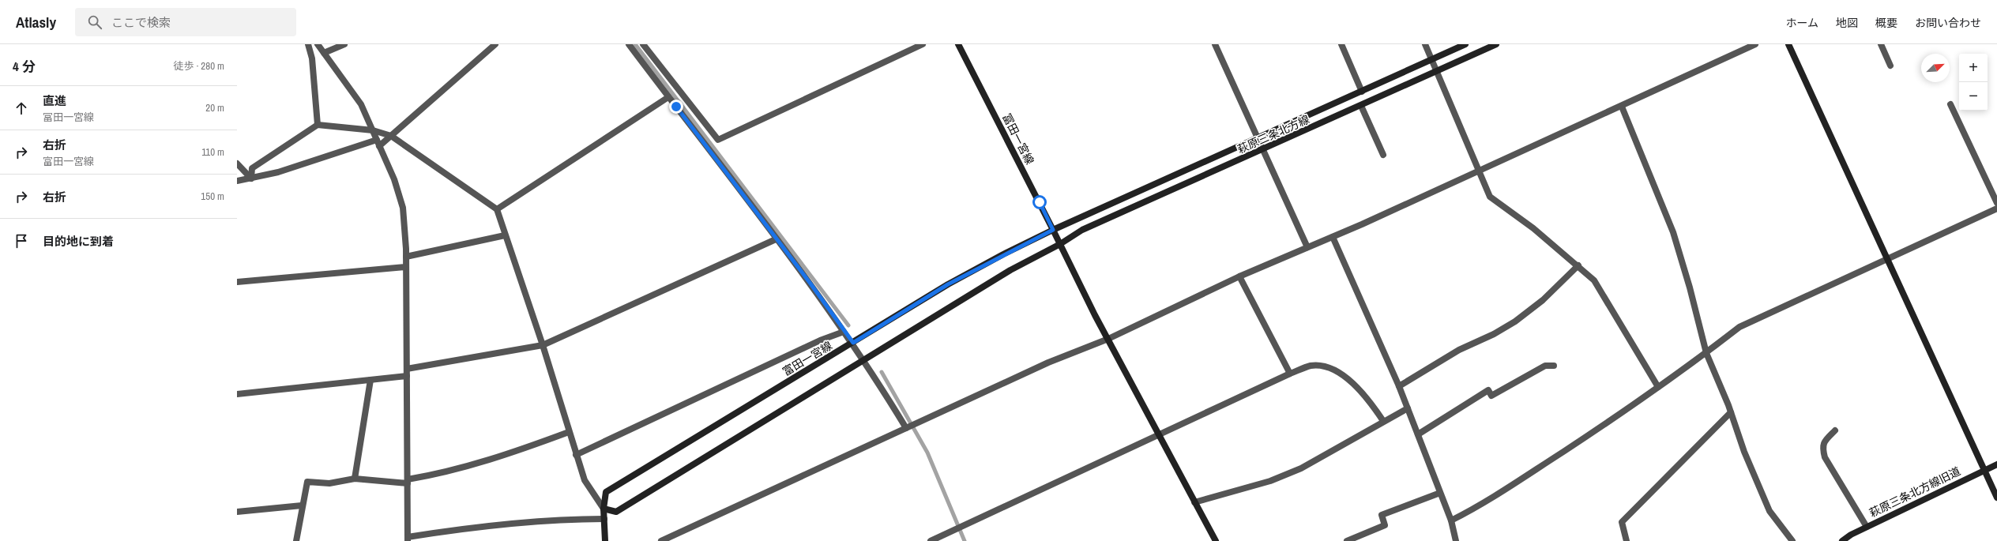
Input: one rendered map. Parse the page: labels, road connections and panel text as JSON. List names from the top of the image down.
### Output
{
  "streets": {
    "main road": [
      "萩原三条北方線",
      "冨田一宮線",
      "富田一宮線",
      "萩原三条北方線旧道"
    ]
  },
  "crossings": [
    ["萩原三条北方線", "冨田一宮線"],
    ["萩原三条北方線", "富田一宮線"],
    ["冨田一宮線", "富田一宮線"]
  ],
  "north": "top right",
  "page": {
    "header": "Atlasly",
    "search": "ここで検索",
    "nav": [
      "ホーム",
      "地図",
      "概要",
      "お問い合わせ"
    ],
    "heading": ["4 分", "徒歩 · 280 m"],
    "map_buttons": ["+", "−"],
    "list": [
      ["直進", "冨田一宮線", "20 m"],
      ["右折", "富田一宮線", "110 m"],
      ["右折", "150 m"],
      "目的地に到着"
    ]
  }
}
